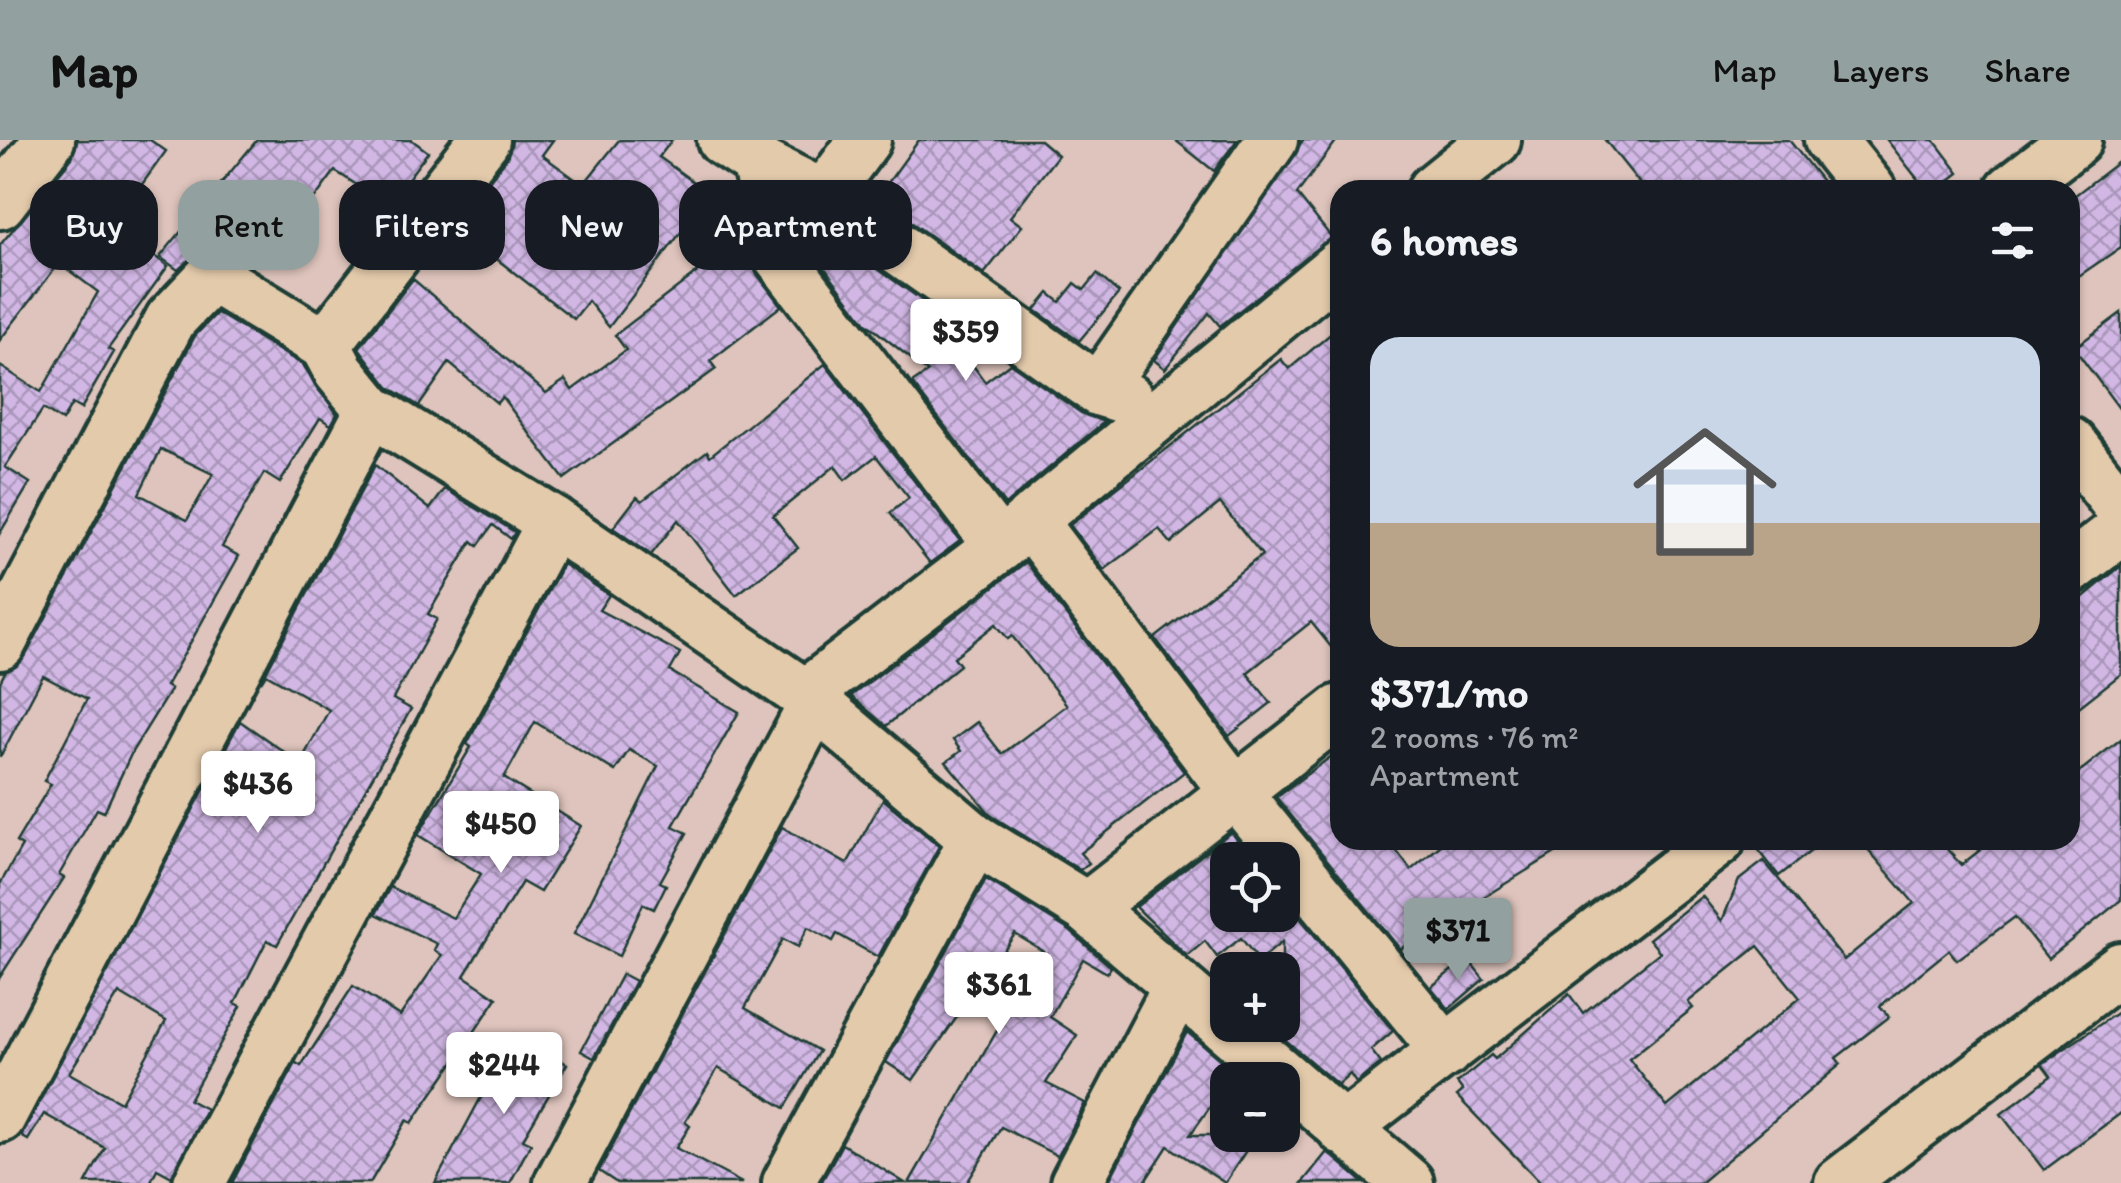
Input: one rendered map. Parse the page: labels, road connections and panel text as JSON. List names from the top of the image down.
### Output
{
  "page": {
    "header": "Map",
    "nav": ["Map", "Layers", "Share"],
    "chip": [
      "Buy",
      "Rent",
      "Filters",
      "New",
      "Apartment"
    ],
    "heading": "6 homes",
    "price": [
      "$359",
      "$436",
      "$450",
      "$371",
      "$361",
      "$244"
    ],
    "list": [
      {
        "name": "$371/mo",
        "note": "2 rooms · 76 m² · Apartment"
      }
    ],
    "map_buttons": ["+", "−"]
  }
}
